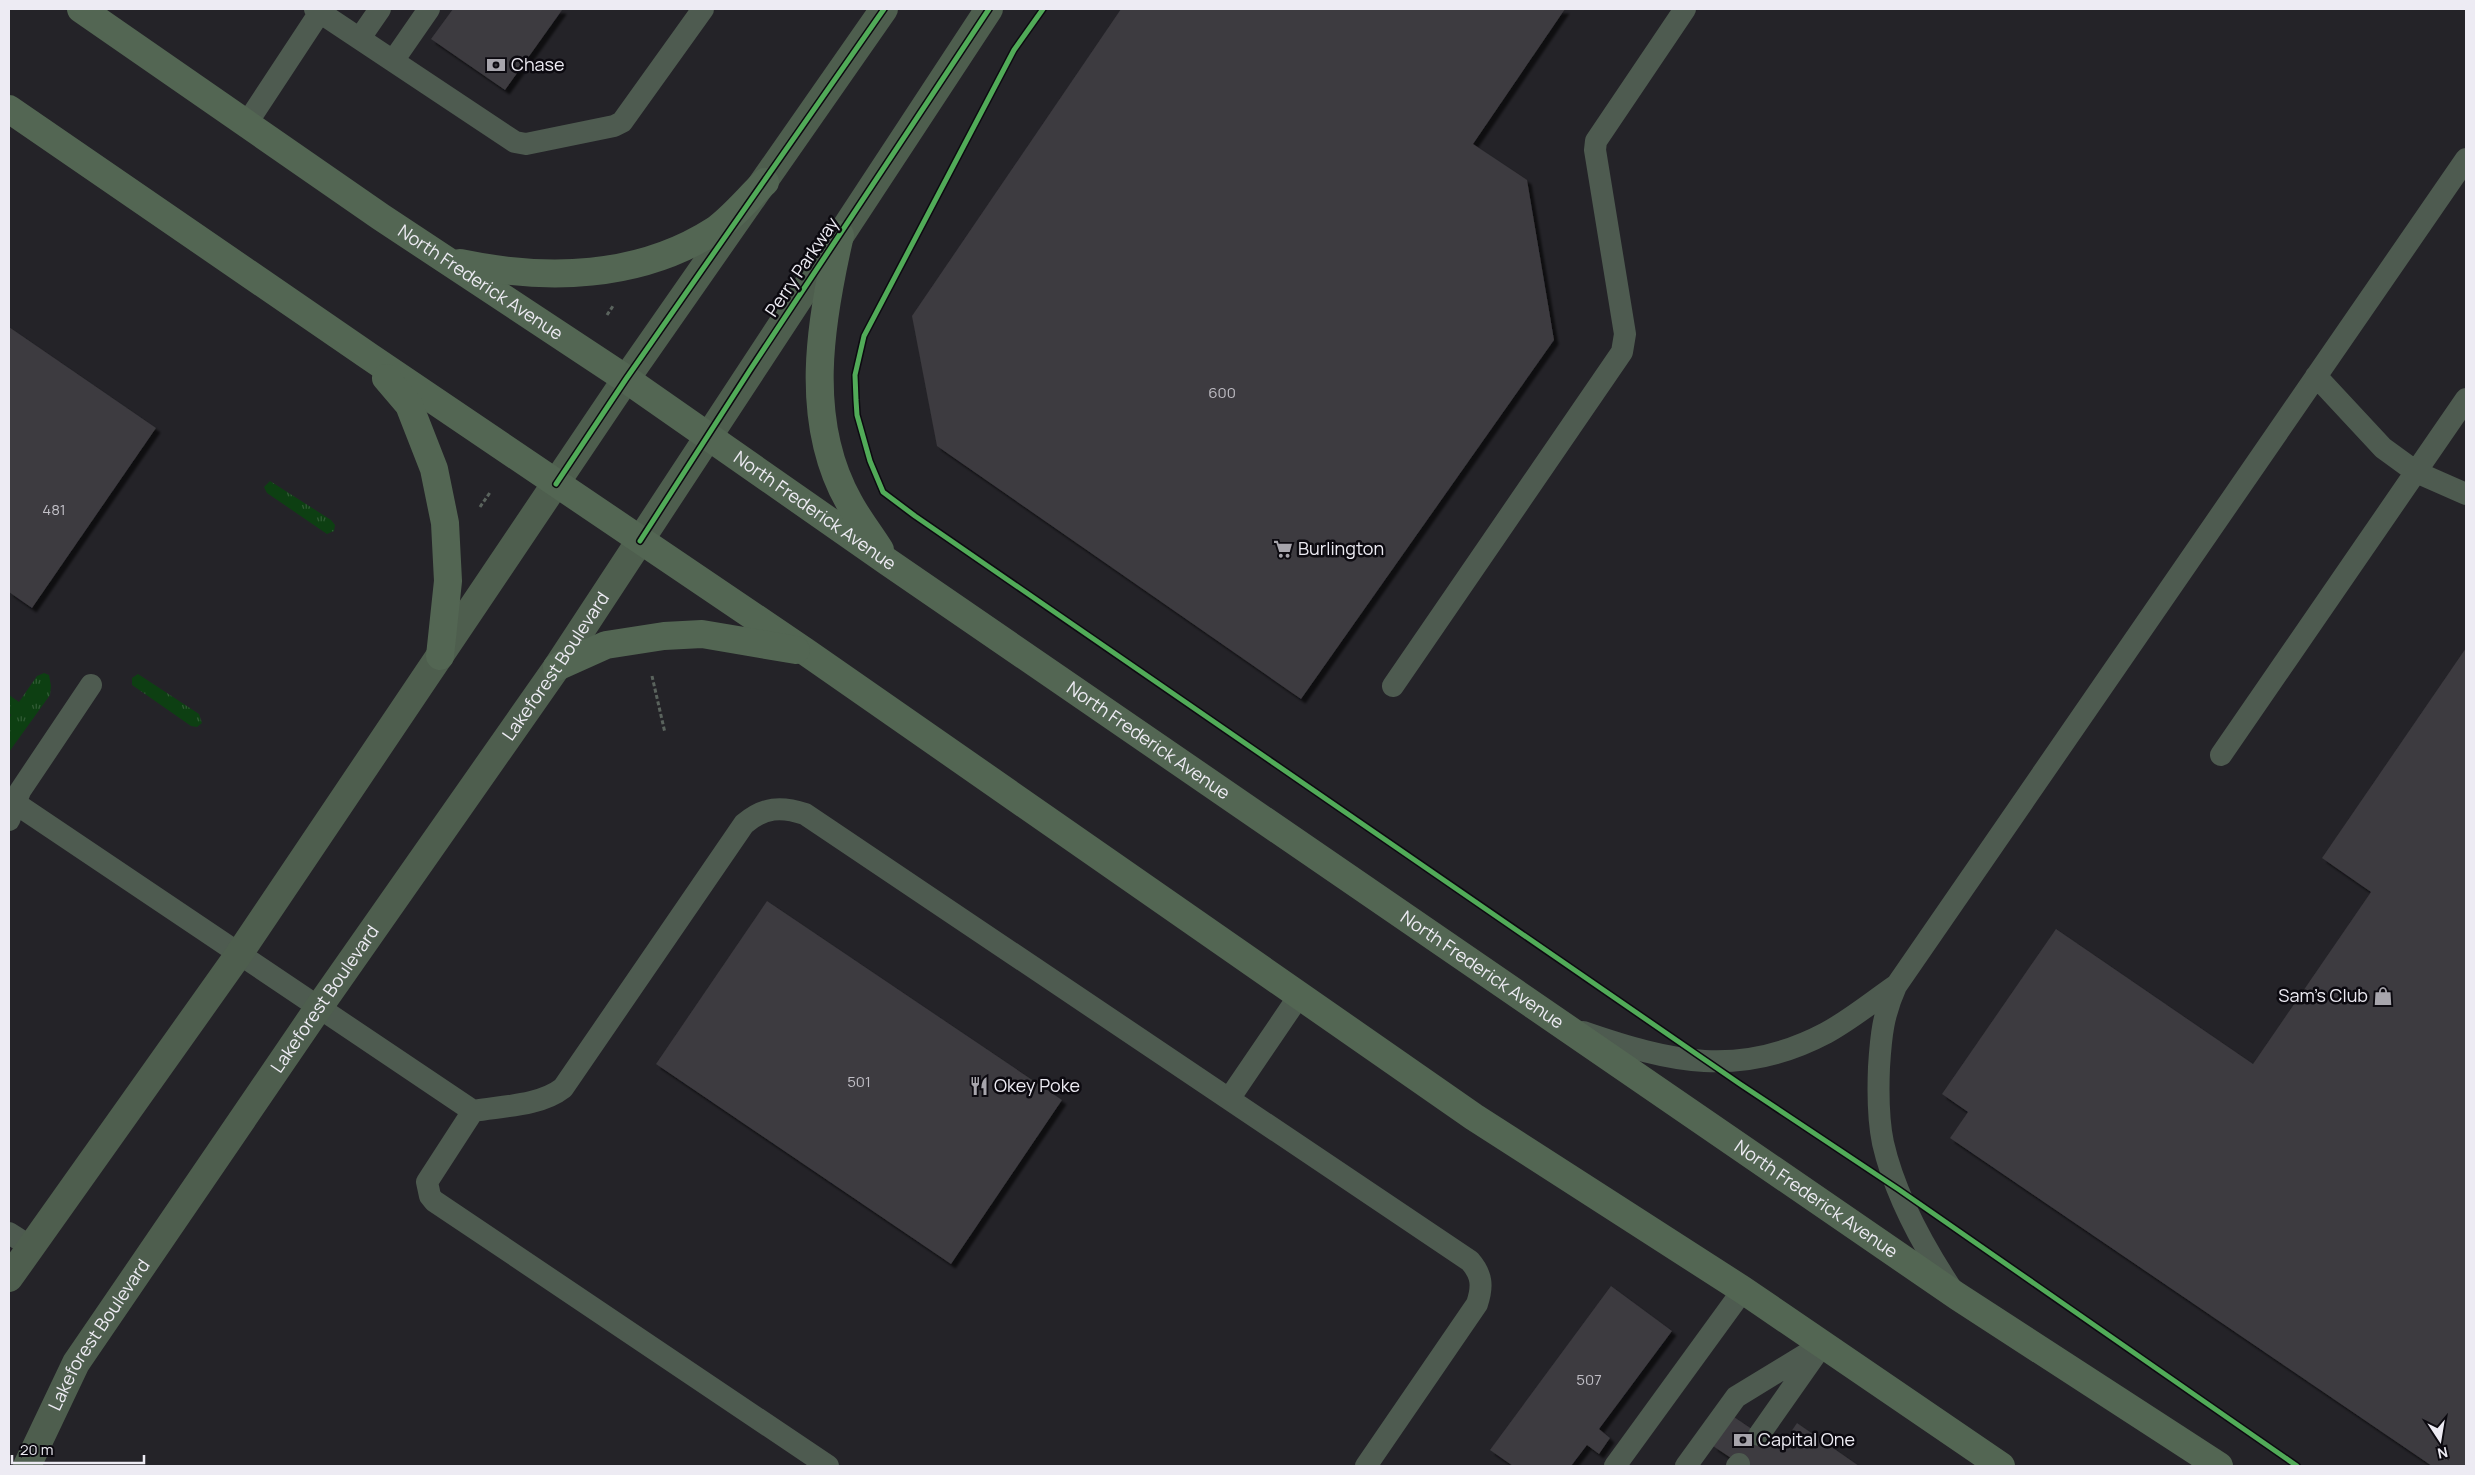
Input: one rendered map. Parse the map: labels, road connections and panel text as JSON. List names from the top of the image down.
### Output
{
  "streets": {
    "main road": ["North Frederick Avenue"],
    "street": ["Perry Parkway", "Lakeforest Boulevard"]
  },
  "crossings": [
    ["Perry Parkway", "North Frederick Avenue"],
    ["Perry Parkway", "Lakeforest Boulevard"]
  ],
  "places": {
    "bank": ["Chase", "Capital One"],
    "supermarket": ["Burlington"],
    "shop": ["Sam's Club"],
    "restaurant": ["Okey Poke"]
  },
  "house_numbers": [
    "600",
    "481",
    "501",
    "507"
  ],
  "scale_bar": "20 m",
  "north": "bottom"
}
